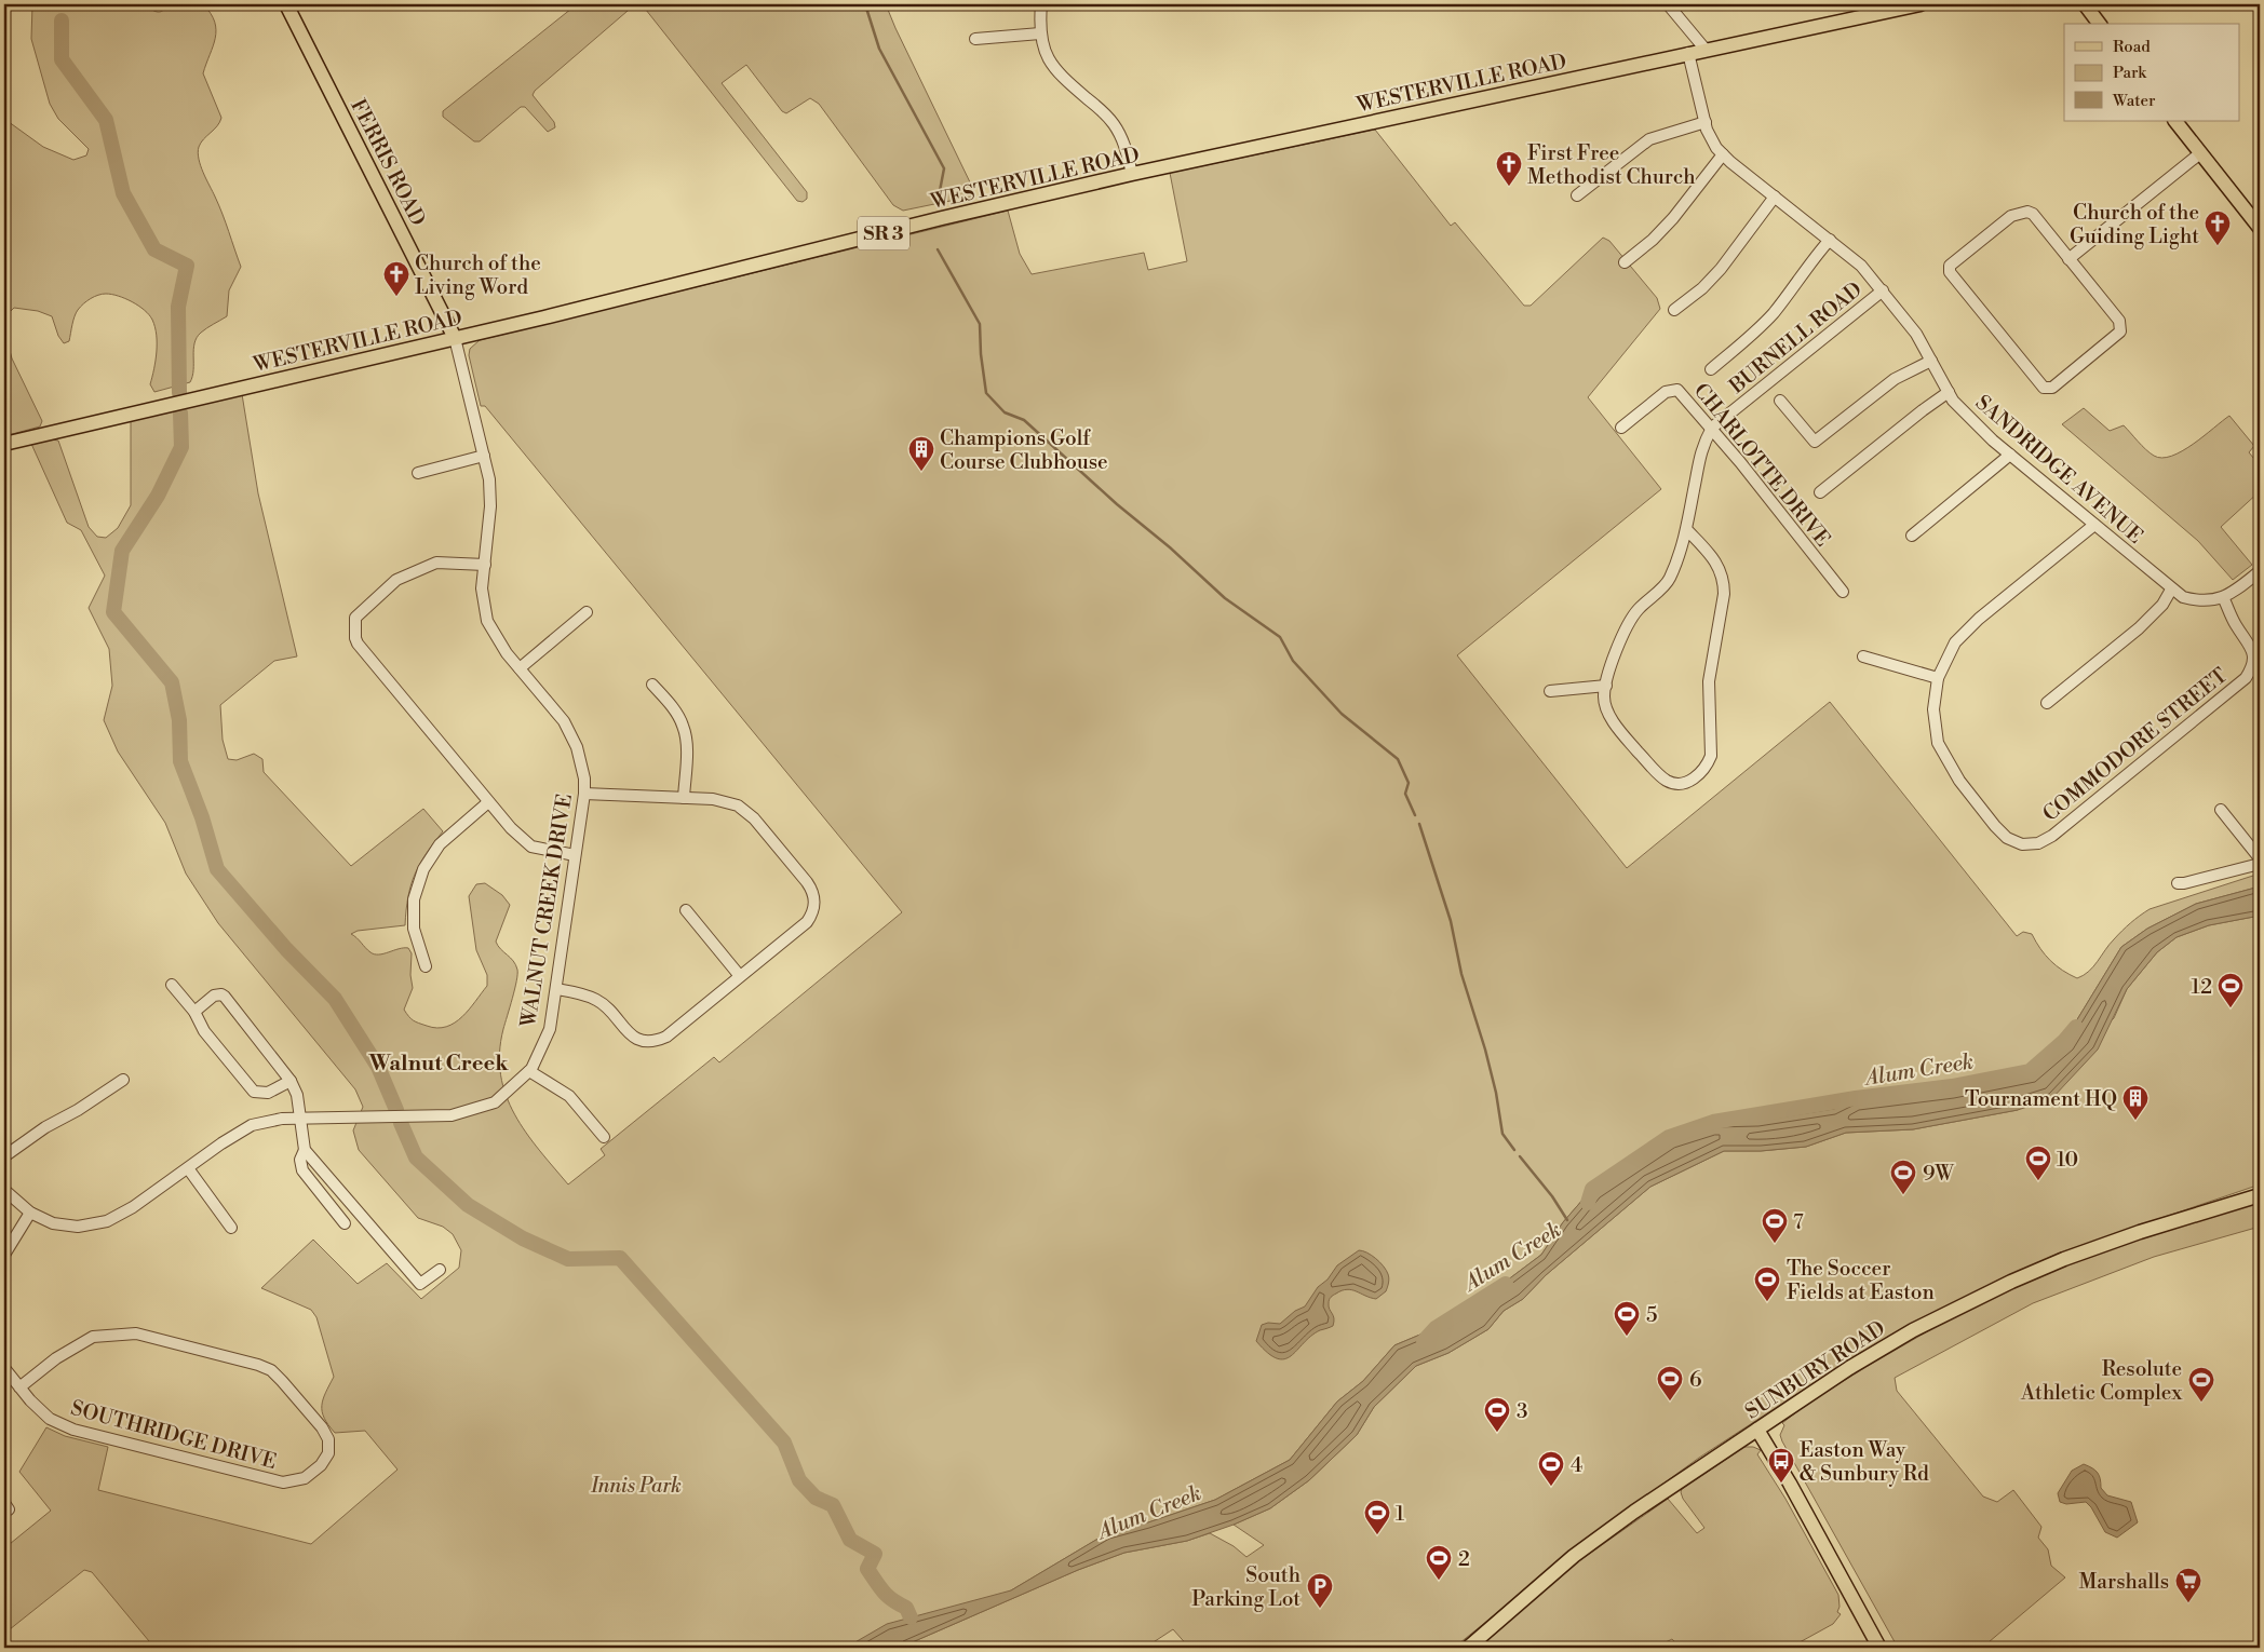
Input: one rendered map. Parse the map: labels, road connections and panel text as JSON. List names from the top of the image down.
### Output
{
  "streets": {
    "main road": [
      "WESTERVILLE ROAD",
      "FERRIS ROAD",
      "SR 3",
      "SUNBURY ROAD"
    ],
    "street": [
      "BURNELL ROAD",
      "CHARLOTTE DRIVE",
      "SANDRIDGE AVENUE",
      "COMMODORE STREET",
      "WALNUT CREEK DRIVE",
      "SOUTHRIDGE DRIVE"
    ]
  },
  "crossings": [
    ["WESTERVILLE ROAD", "FERRIS ROAD"],
    ["WESTERVILLE ROAD", "SANDRIDGE AVENUE"],
    ["WESTERVILLE ROAD", "WALNUT CREEK DRIVE"],
    ["FERRIS ROAD", "WALNUT CREEK DRIVE"],
    ["BURNELL ROAD", "CHARLOTTE DRIVE"],
    ["BURNELL ROAD", "SANDRIDGE AVENUE"],
    ["SANDRIDGE AVENUE", "COMMODORE STREET"]
  ],
  "districts": ["Walnut Creek"],
  "water": ["Alum Creek"],
  "parks": ["Innis Park"],
  "places": {
    "church": ["First Free Methodist Church", "Church of the Guiding Light", "Church of the Living Word"],
    "building": ["Champions Golf Course Clubhouse", "Tournament HQ"],
    "sports": [
      "12",
      "10",
      "9W",
      "7",
      "The Soccer Fields at Easton",
      "5",
      "6",
      "Resolute Athletic Complex",
      "3",
      "4",
      "1",
      "2"
    ],
    "bus stop": ["Easton Way & Sunbury Rd"],
    "supermarket": ["Marshalls"],
    "parking": ["South Parking Lot"]
  },
  "legend": ["Road", "Park", "Water"]
}
